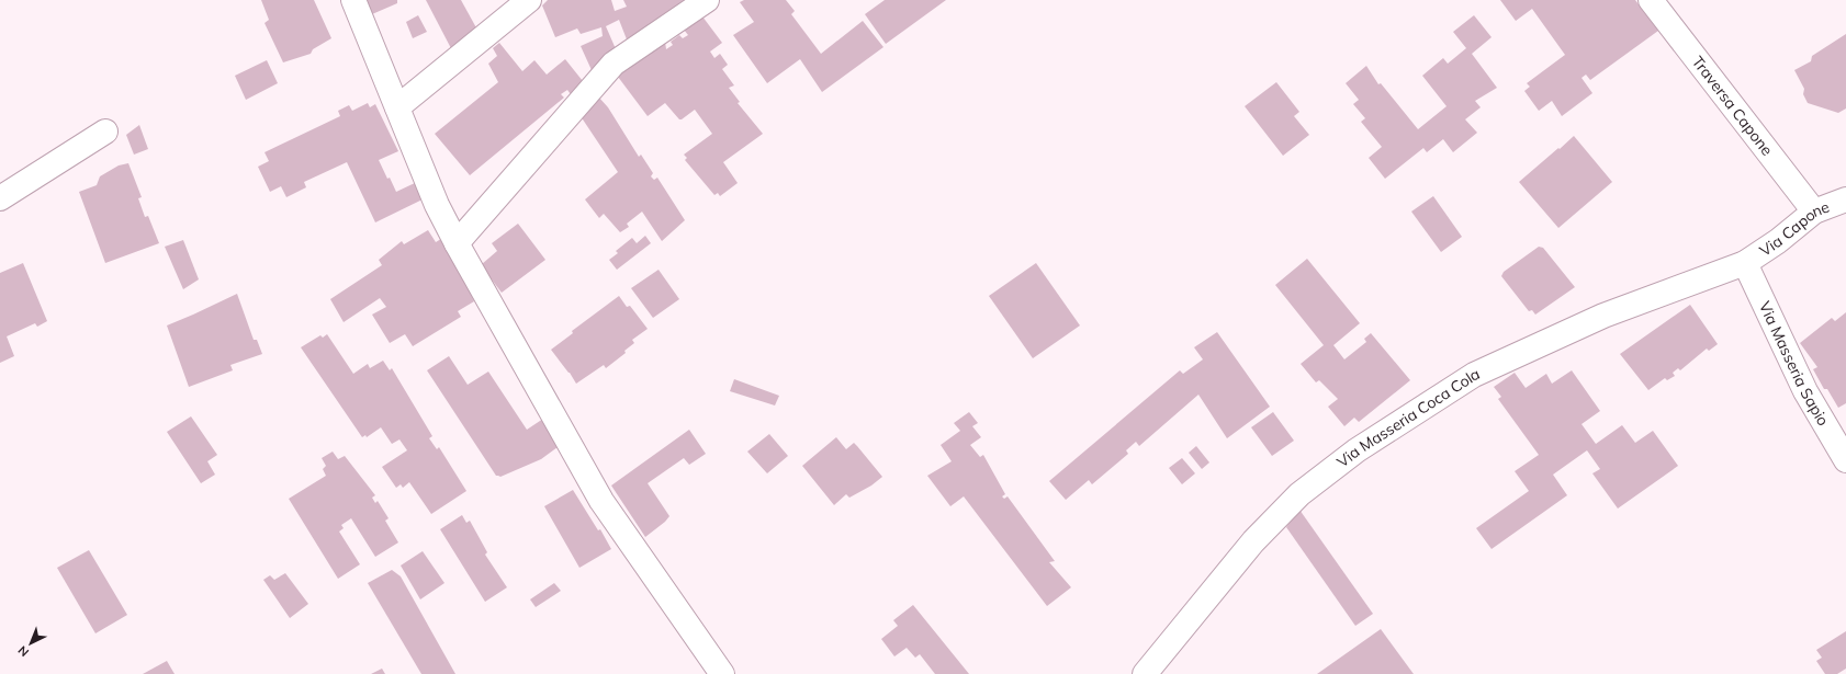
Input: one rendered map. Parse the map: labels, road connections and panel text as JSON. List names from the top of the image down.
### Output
{
  "streets": {
    "street": [
      "Traversa Capone",
      "Via Capone",
      "Via Masseria Sapio",
      "Via Masseria Coca Cola"
    ]
  },
  "crossings": [
    ["Traversa Capone", "Via Capone"],
    ["Via Capone", "Via Masseria Sapio"],
    ["Via Capone", "Via Masseria Coca Cola"],
    ["Via Masseria Sapio", "Via Masseria Coca Cola"]
  ],
  "north": "bottom left"
}
